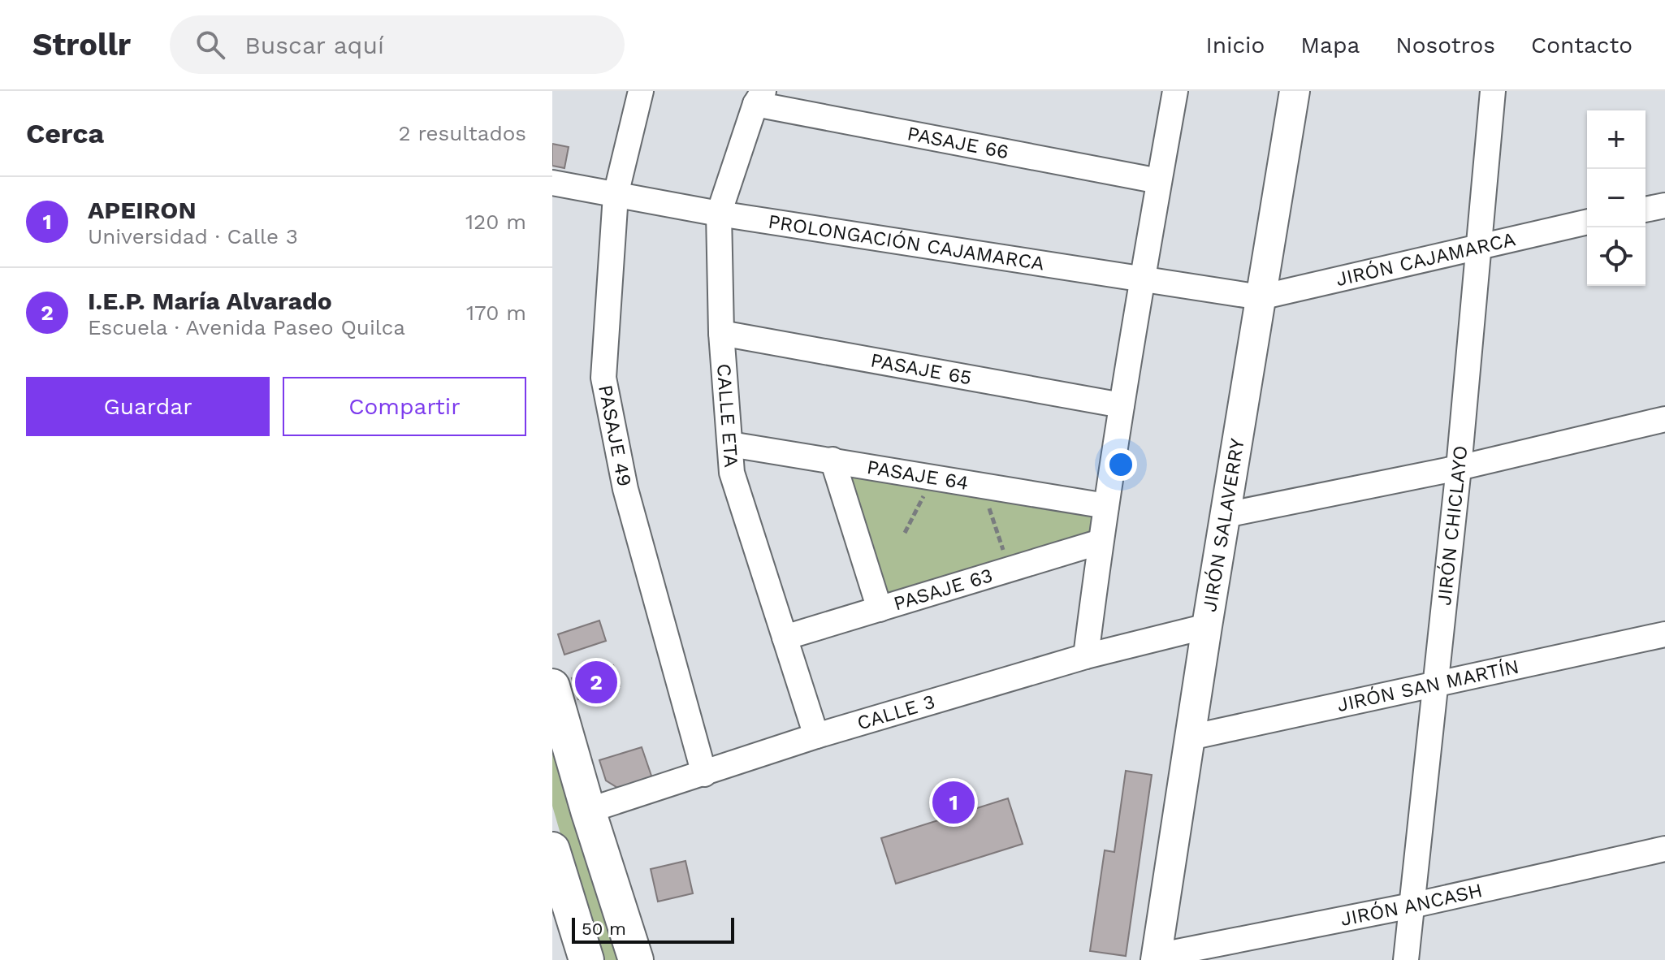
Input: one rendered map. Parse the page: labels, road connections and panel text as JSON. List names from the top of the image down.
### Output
{
  "streets": {
    "street": [
      "PASAJE 66",
      "PROLONGACIÓN CAJAMARCA",
      "JIRÓN CAJAMARCA",
      "PASAJE 65",
      "CALLE ETA",
      "PASAJE 49",
      "PASAJE 64",
      "JIRÓN SALAVERRY",
      "JIRÓN CHICLAYO",
      "PASAJE 63",
      "JIRÓN SAN MARTÍN",
      "CALLE 3",
      "JIRÓN ANCASH"
    ]
  },
  "crossings": [
    ["PASAJE 66", "CALLE ETA"],
    ["PROLONGACIÓN CAJAMARCA", "JIRÓN CAJAMARCA"],
    ["PROLONGACIÓN CAJAMARCA", "CALLE ETA"],
    ["PROLONGACIÓN CAJAMARCA", "PASAJE 49"],
    ["PROLONGACIÓN CAJAMARCA", "JIRÓN SALAVERRY"],
    ["JIRÓN CAJAMARCA", "JIRÓN SALAVERRY"],
    ["JIRÓN CAJAMARCA", "JIRÓN CHICLAYO"],
    ["PASAJE 65", "CALLE ETA"],
    ["CALLE ETA", "PASAJE 64"],
    ["CALLE ETA", "PASAJE 63"],
    ["CALLE ETA", "CALLE 3"],
    ["PASAJE 49", "CALLE 3"],
    ["JIRÓN SALAVERRY", "JIRÓN SAN MARTÍN"],
    ["JIRÓN SALAVERRY", "CALLE 3"],
    ["JIRÓN SALAVERRY", "JIRÓN ANCASH"],
    ["JIRÓN CHICLAYO", "JIRÓN SAN MARTÍN"],
    ["JIRÓN CHICLAYO", "JIRÓN ANCASH"]
  ],
  "scale_bar": "50 m",
  "page": {
    "header": "Strollr",
    "search": "Buscar aquí",
    "nav": [
      "Inicio",
      "Mapa",
      "Nosotros",
      "Contacto"
    ],
    "heading": ["Cerca", "2 resultados"],
    "map_buttons": ["+", "−"],
    "list": [
      {
        "mark": "1",
        "name": "APEIRON",
        "note": "Universidad · Calle 3",
        "value": "120 m"
      },
      {
        "mark": "2",
        "name": "I.E.P. María Alvarado",
        "note": "Escuela · Avenida Paseo Quilca",
        "value": "170 m"
      }
    ],
    "buttons": ["Guardar", "Compartir"],
    "pins": ["2", "1"],
    "scale": "50 m"
  }
}
